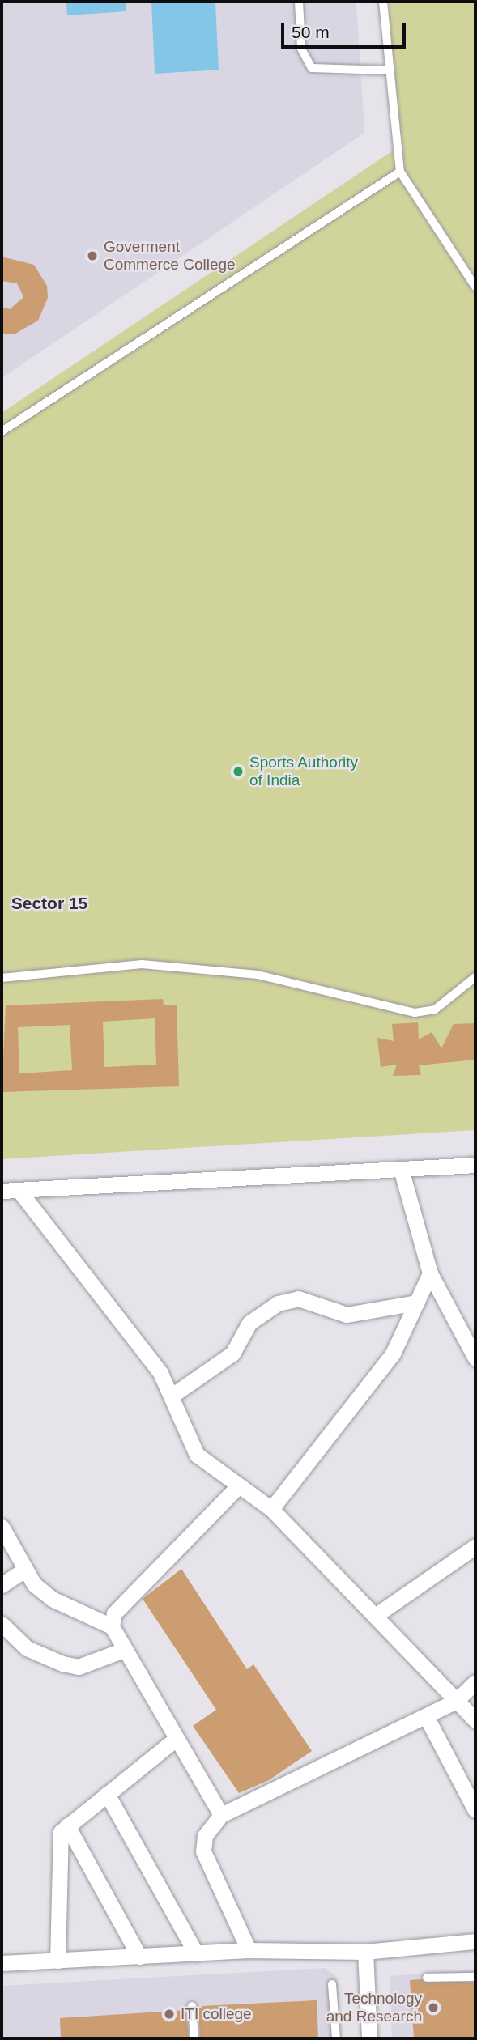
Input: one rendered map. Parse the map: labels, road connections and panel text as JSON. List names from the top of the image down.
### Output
{
  "districts": ["Sector 15"],
  "places": [
    "Goverment Commerce College",
    "Sports Authority of India",
    "Technology and Research",
    "ITI college"
  ],
  "scale_bar": "50 m"
}
